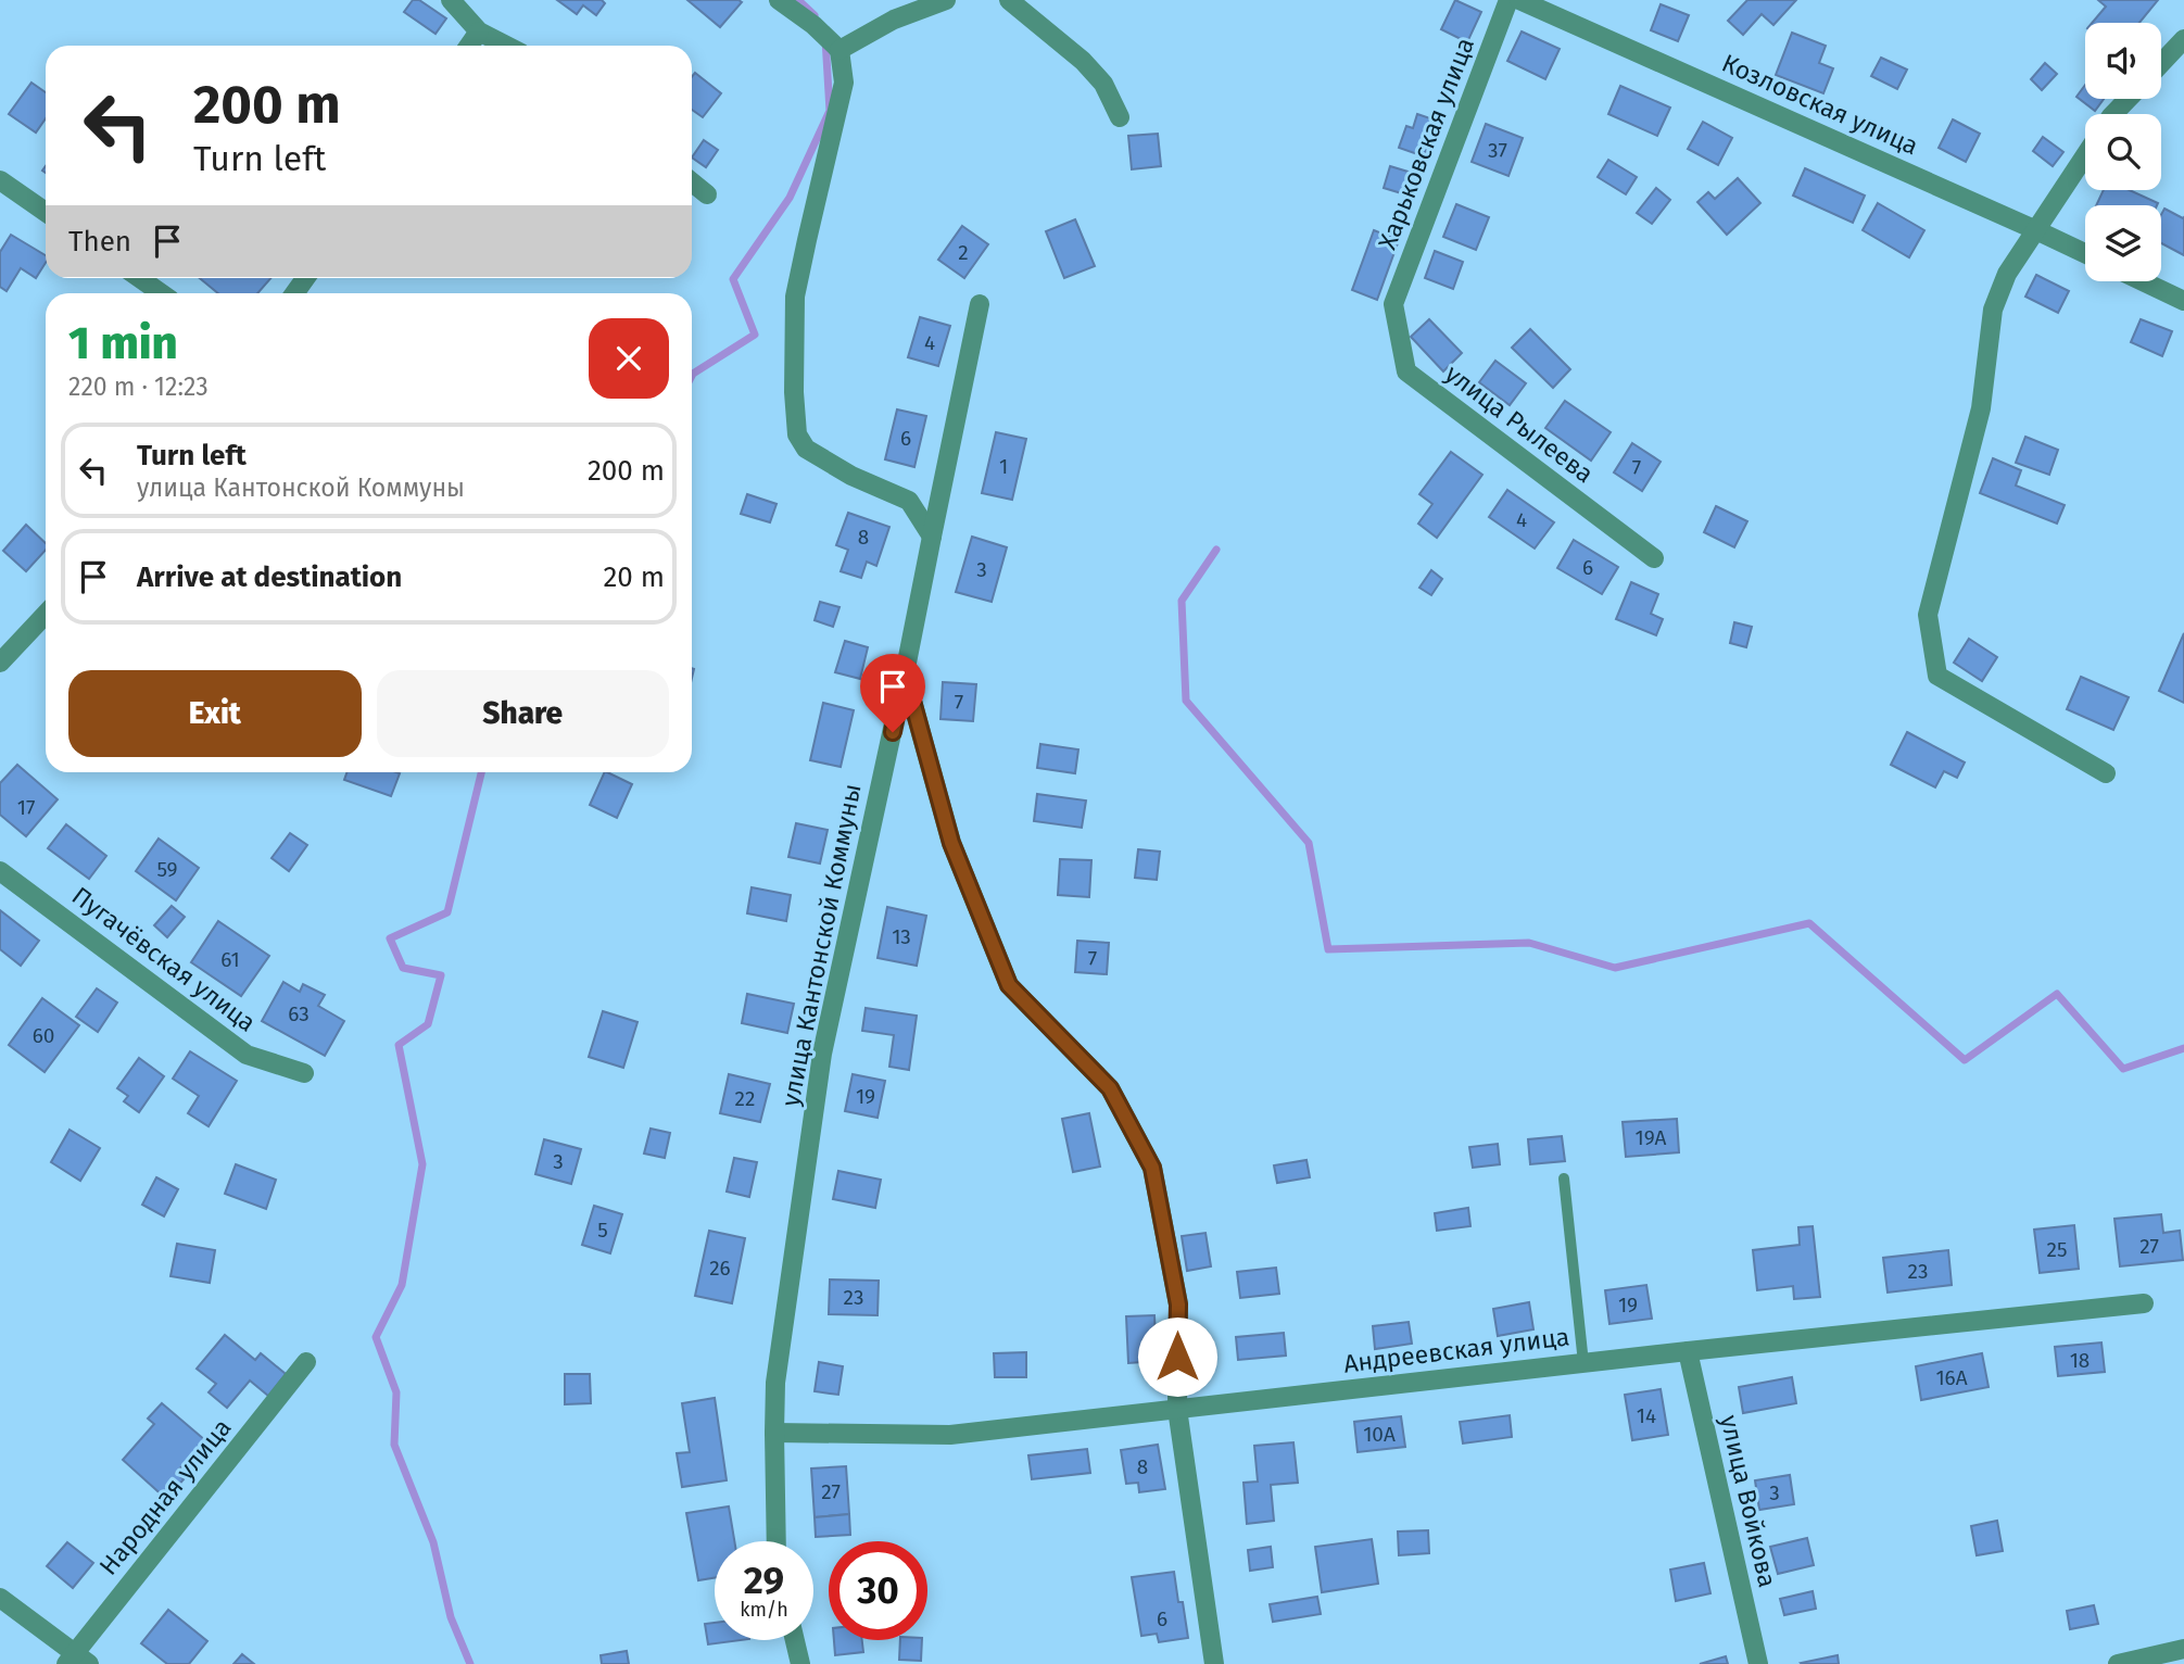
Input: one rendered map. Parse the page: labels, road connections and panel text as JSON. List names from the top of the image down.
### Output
{
  "streets": {
    "street": [
      "Козловская улица",
      "Харьковская улица",
      "улица Рылеева",
      "улица Кантонской Коммуны",
      "Пугачёвская улица",
      "Андреевская улица",
      "Народная улица",
      "улица Войкова"
    ]
  },
  "crossings": [
    ["Харьковская улица", "улица Рылеева"],
    ["улица Кантонской Коммуны", "Андреевская улица"],
    ["Андреевская улица", "улица Войкова"]
  ],
  "house_numbers": [
    "37",
    "2",
    "4",
    "6",
    "1",
    "7",
    "4",
    "8",
    "6",
    "3",
    "7",
    "17",
    "59",
    "13",
    "7",
    "61",
    "63",
    "60",
    "19",
    "22",
    "19А",
    "3",
    "5",
    "27",
    "25",
    "26",
    "23",
    "23",
    "19",
    "18",
    "16А",
    "14",
    "10А",
    "8",
    "27",
    "3",
    "6"
  ],
  "page": {
    "turn": ["200 m", "Turn left"],
    "then": "Then",
    "heading": ["1 min", "220 m · 12:23"],
    "list": [
      {
        "name": "Turn left",
        "note": "улица Кантонской Коммуны",
        "value": "200 m"
      },
      {
        "name": "Arrive at destination",
        "value": "20 m"
      }
    ],
    "buttons": ["Exit", "Share"],
    "speed": "29 km/h",
    "limit": "30"
  }
}
